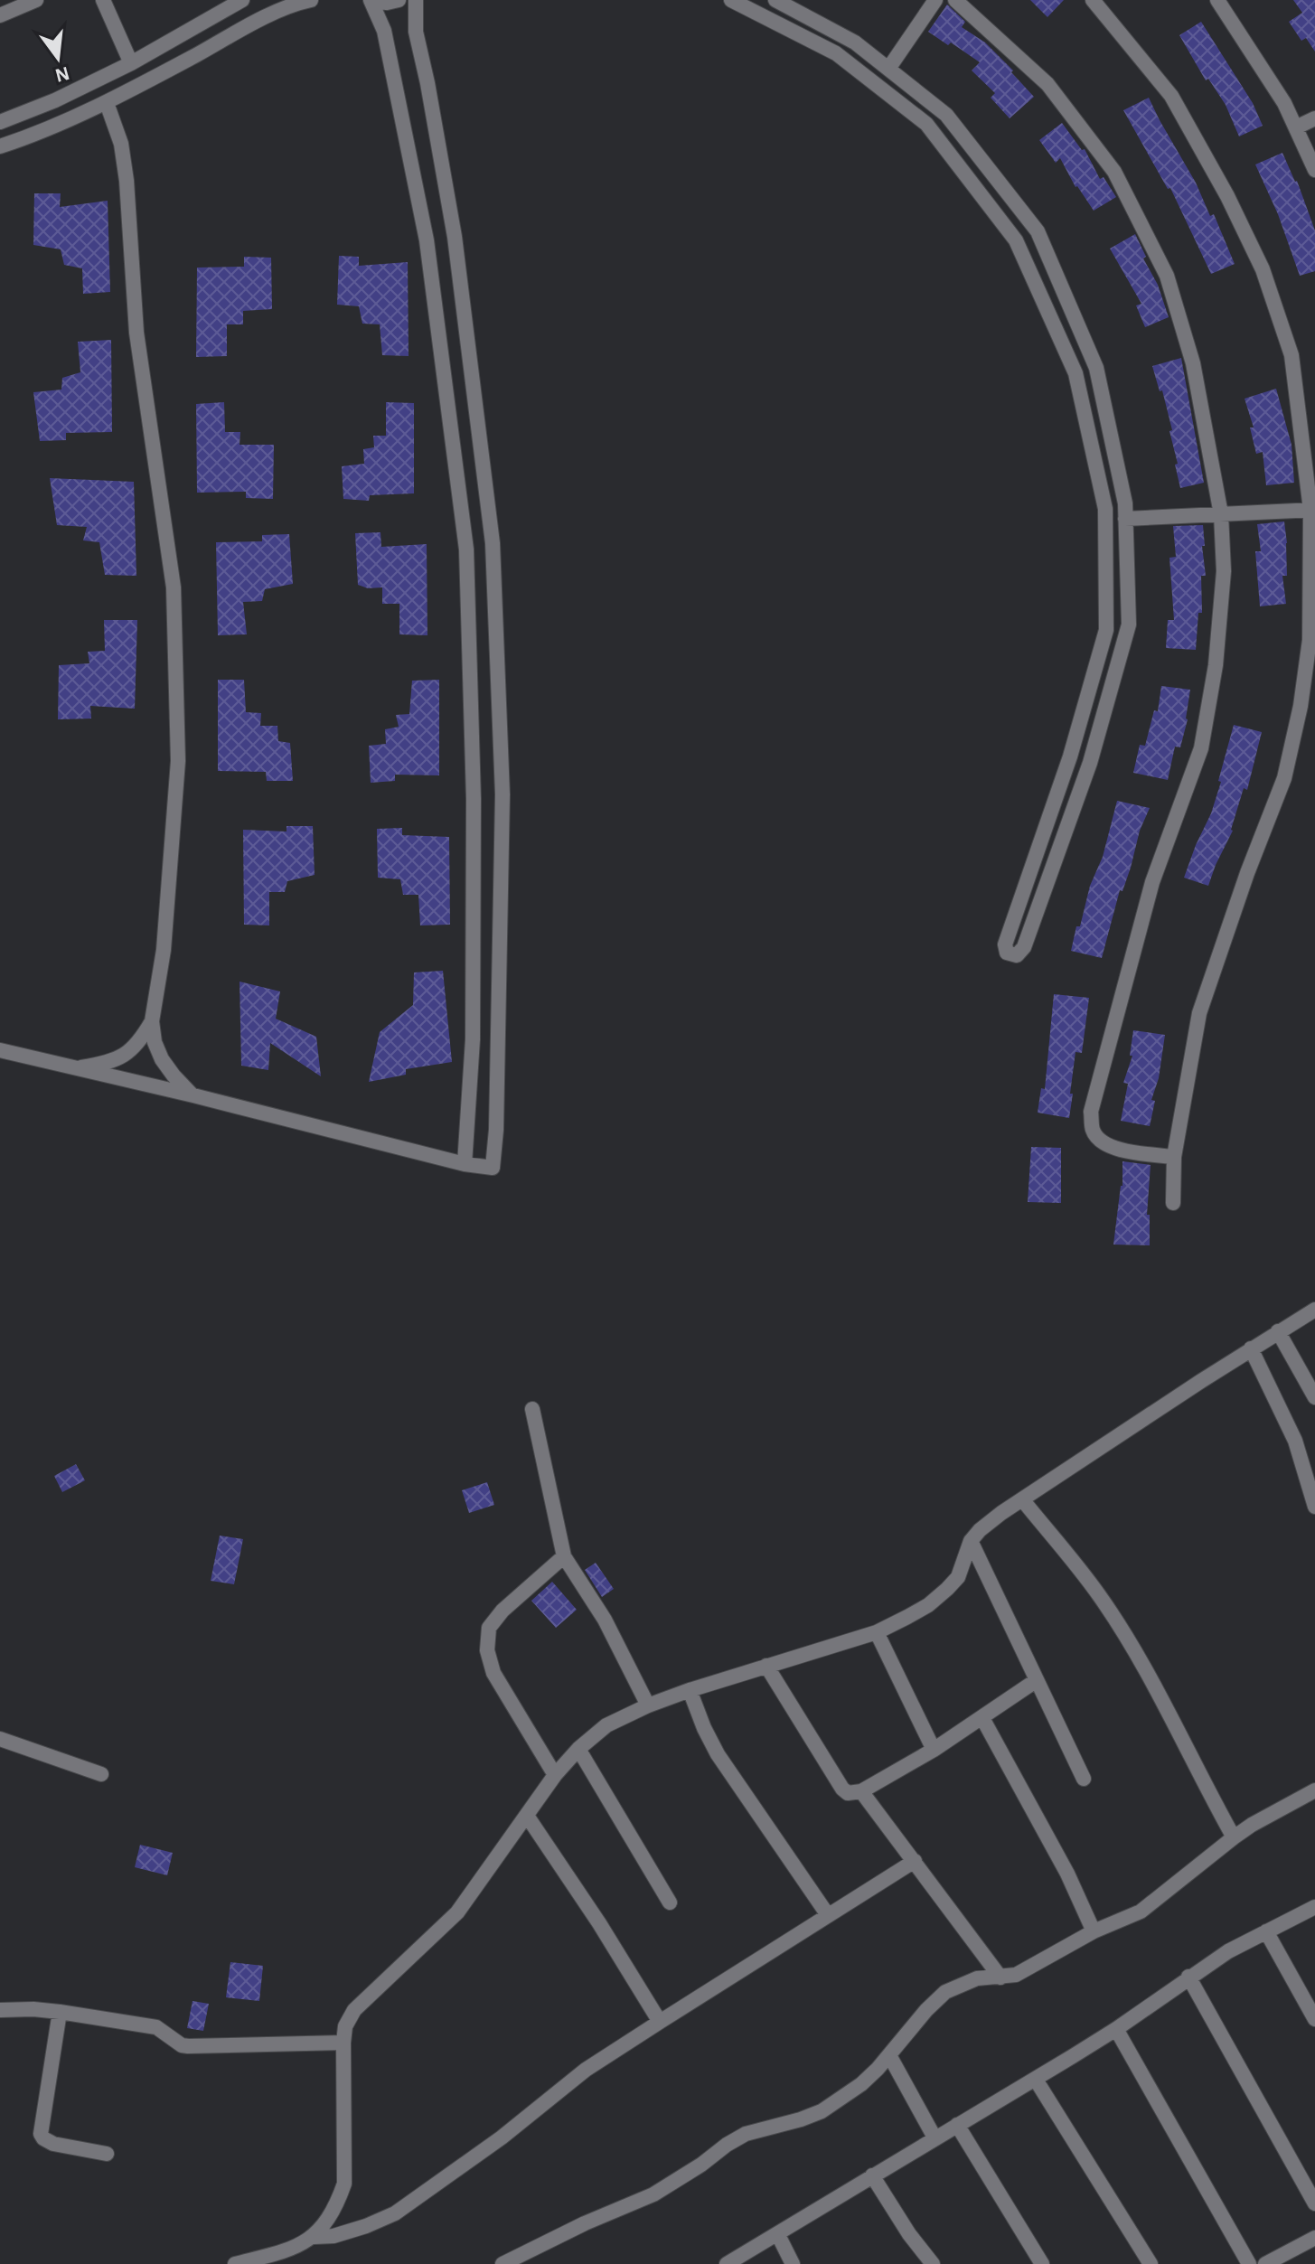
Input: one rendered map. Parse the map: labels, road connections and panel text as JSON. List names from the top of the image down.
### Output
{
  "north": "bottom"
}
